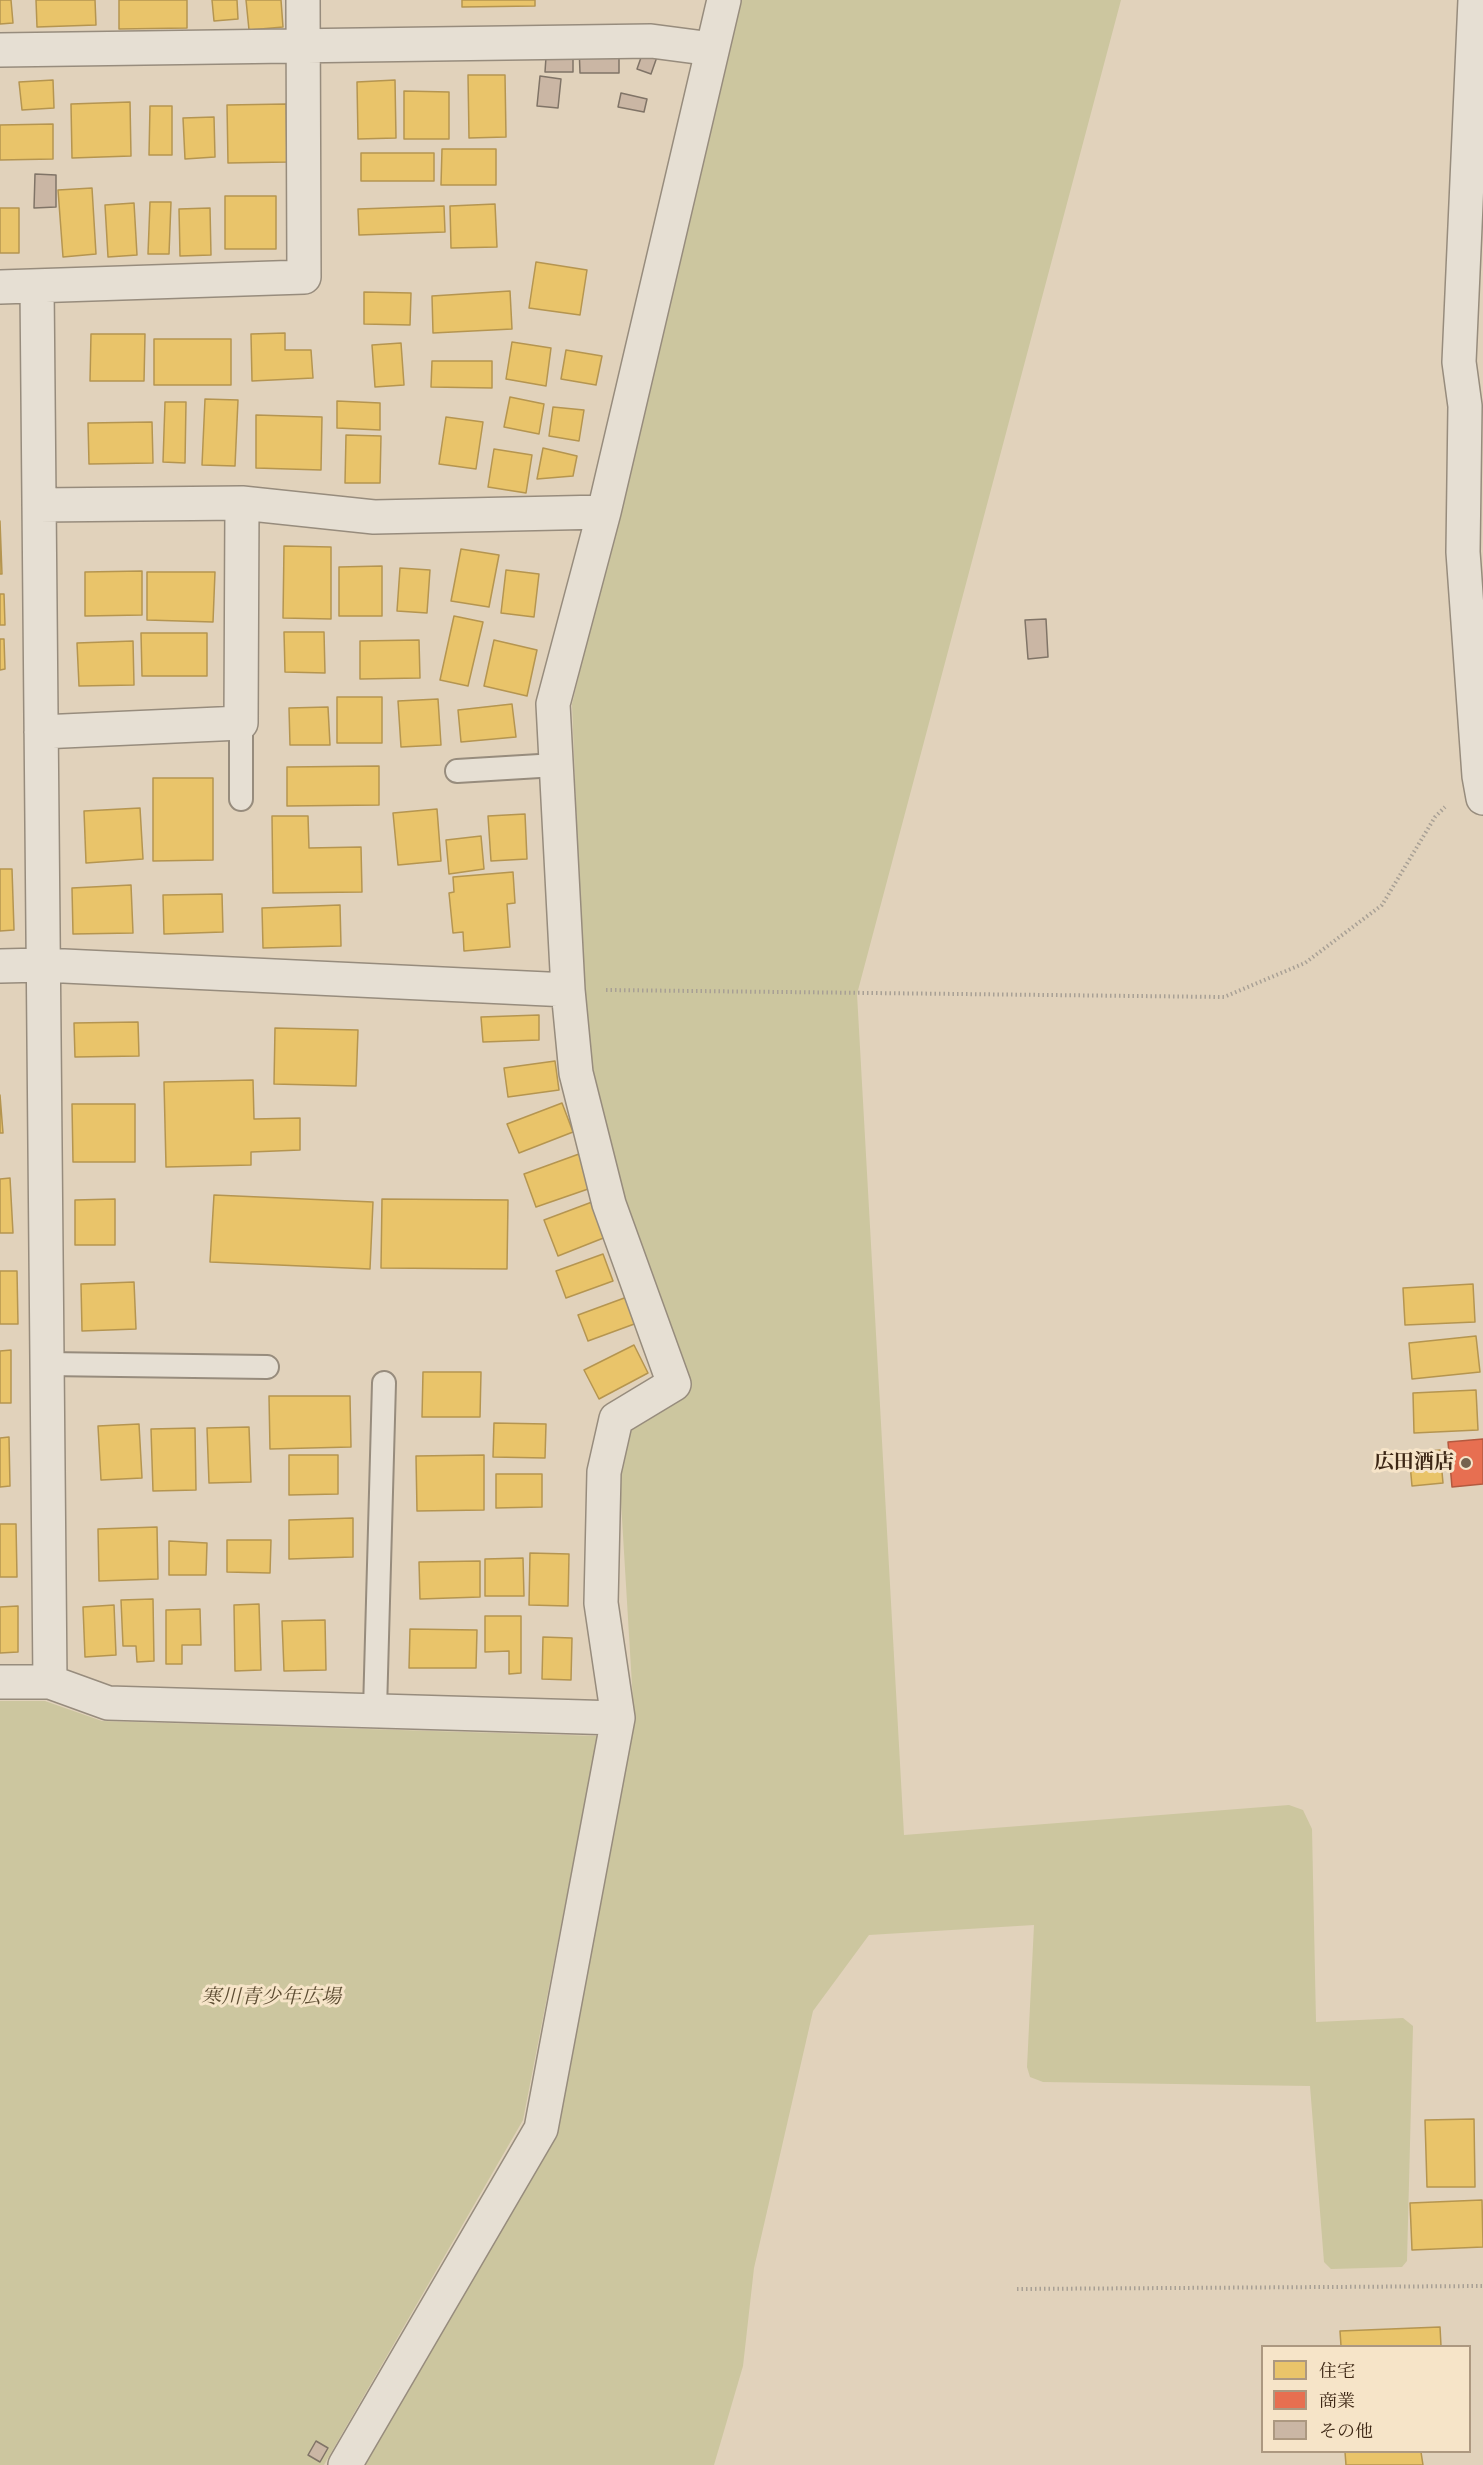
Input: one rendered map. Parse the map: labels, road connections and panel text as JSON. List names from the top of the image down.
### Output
{
  "parks": ["寒川青少年広場"],
  "places": ["広田酒店"],
  "legend": ["住宅", "商業", "その他"]
}
